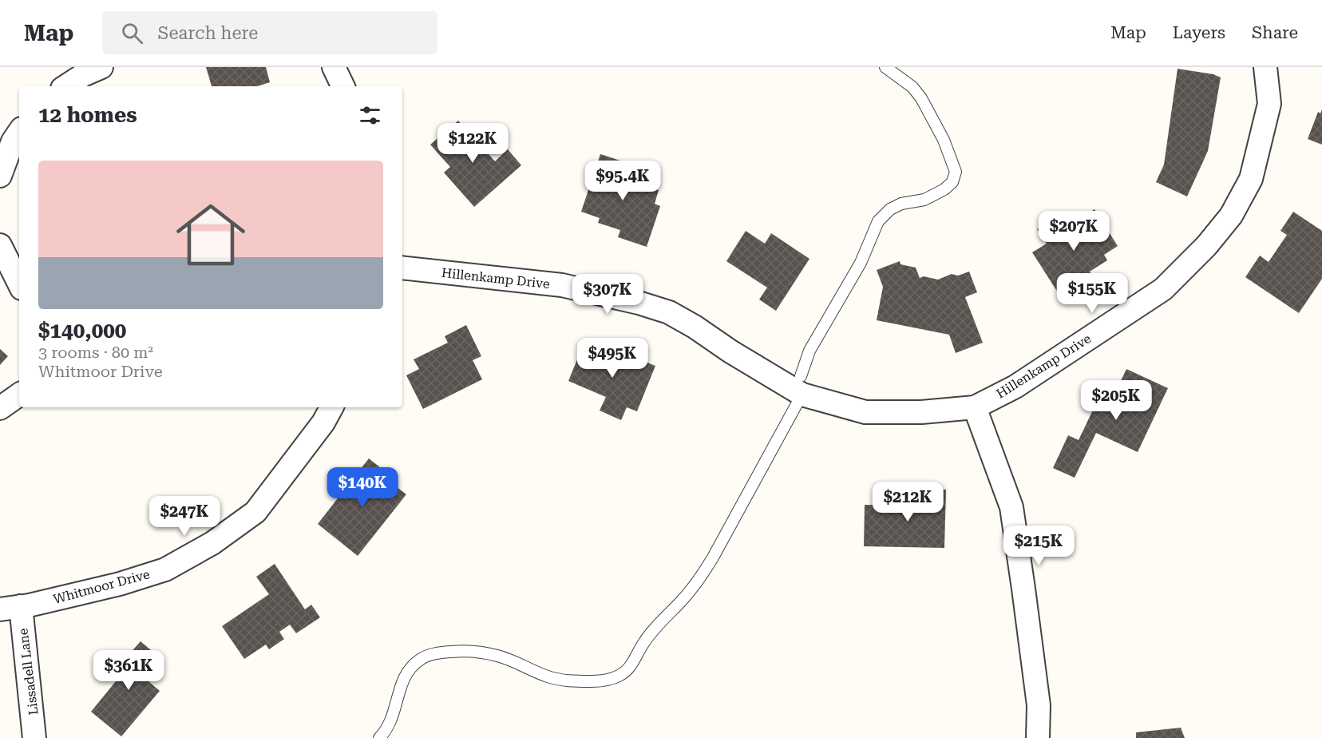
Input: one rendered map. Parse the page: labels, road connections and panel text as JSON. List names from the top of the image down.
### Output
{
  "streets": {
    "street": ["Hillenkamp Drive", "Whitmoor Drive", "Lissadell Lane"]
  },
  "crossings": [
    ["Whitmoor Drive", "Lissadell Lane"]
  ],
  "page": {
    "header": "Map",
    "search": "Search here",
    "nav": ["Map", "Layers", "Share"],
    "heading": "12 homes",
    "price": [
      "$122K",
      "$95.4K",
      "$207K",
      "$155K",
      "$307K",
      "$495K",
      "$205K",
      "$140K",
      "$212K",
      "$247K",
      "$215K",
      "$361K"
    ],
    "list": [
      {
        "name": "$140,000",
        "note": "3 rooms · 80 m² · Whitmoor Drive"
      }
    ]
  }
}
